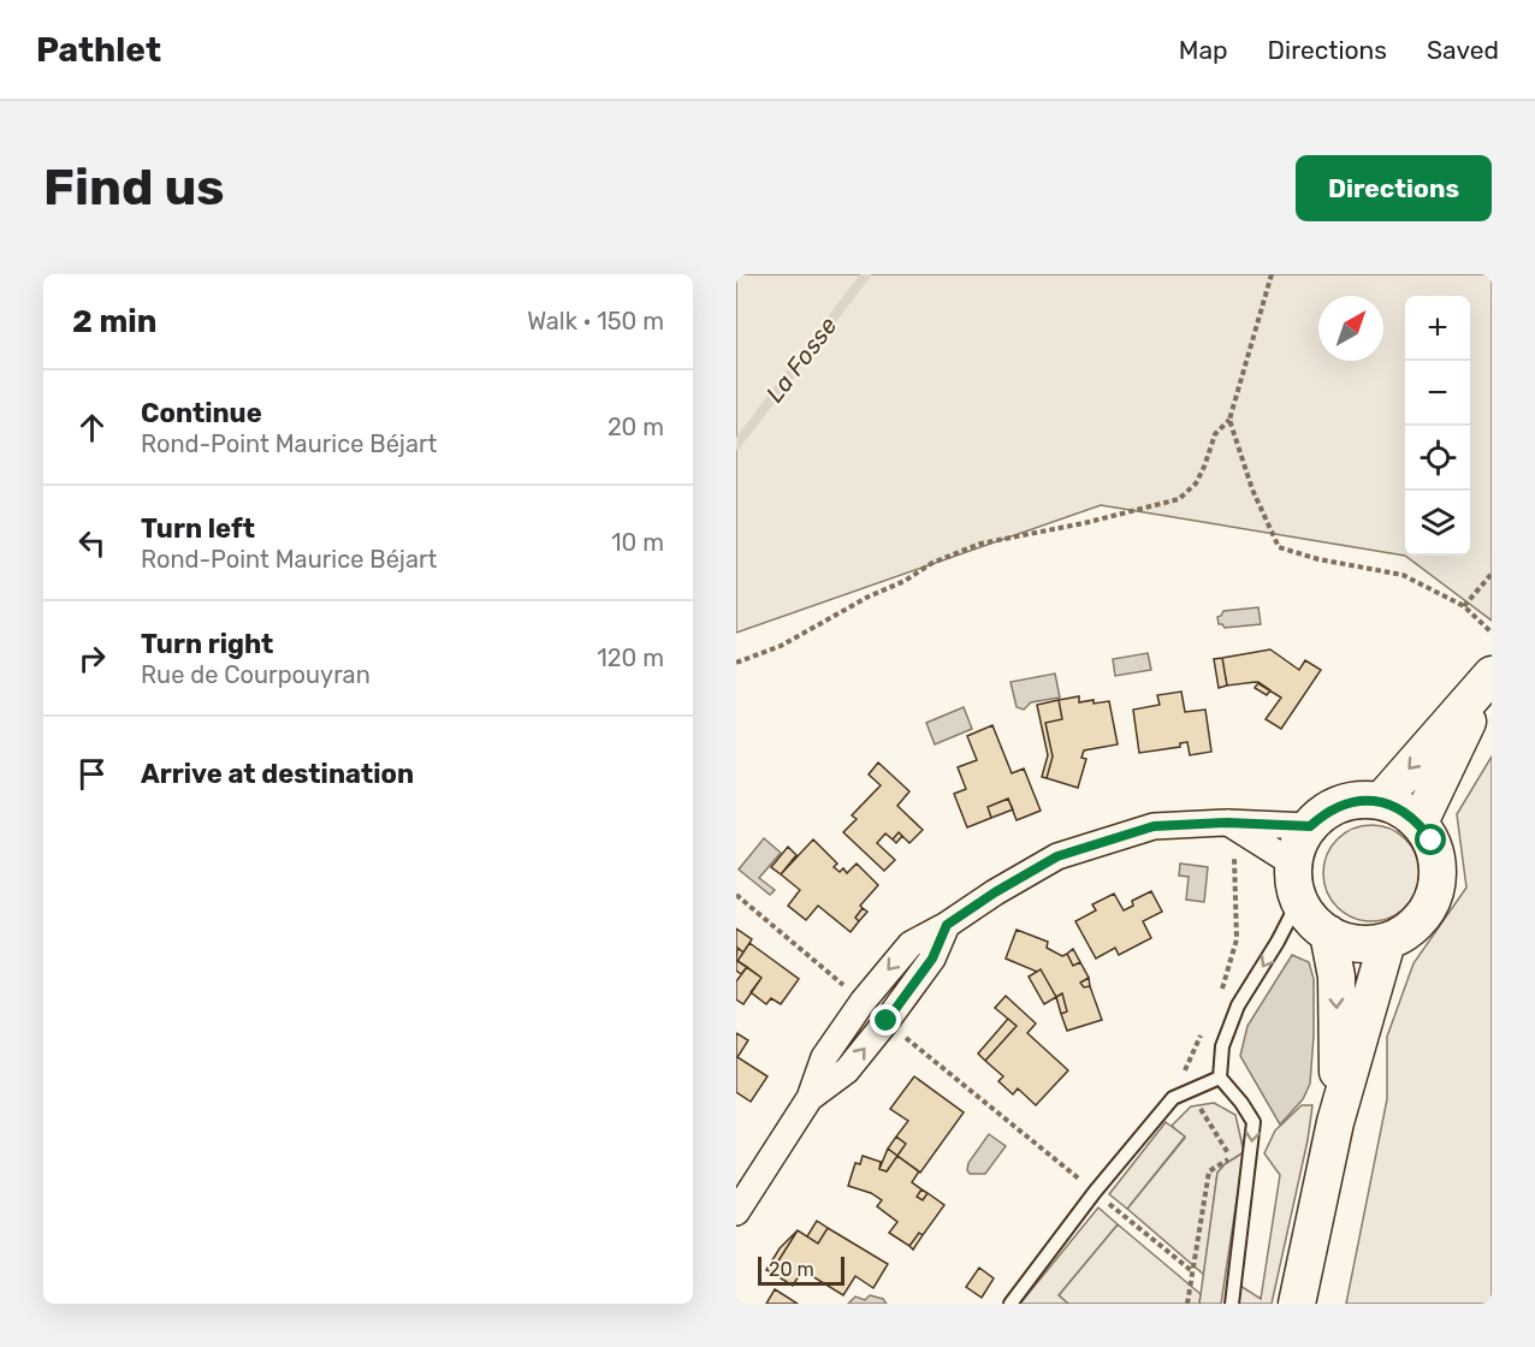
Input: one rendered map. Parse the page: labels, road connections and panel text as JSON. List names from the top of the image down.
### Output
{
  "water": ["La Fosse"],
  "scale_bar": "20 m",
  "north": "top right",
  "page": {
    "header": "Pathlet",
    "nav": ["Map", "Directions", "Saved"],
    "buttons": "Directions",
    "title": "Find us",
    "heading": ["2 min", "Walk · 150 m"],
    "map_buttons": ["+", "−"],
    "list": [
      ["Continue", "Rond-Point Maurice Béjart", "20 m"],
      ["Turn left", "Rond-Point Maurice Béjart", "10 m"],
      ["Turn right", "Rue de Courpouyran", "120 m"],
      "Arrive at destination"
    ],
    "scale": "20 m"
  }
}
